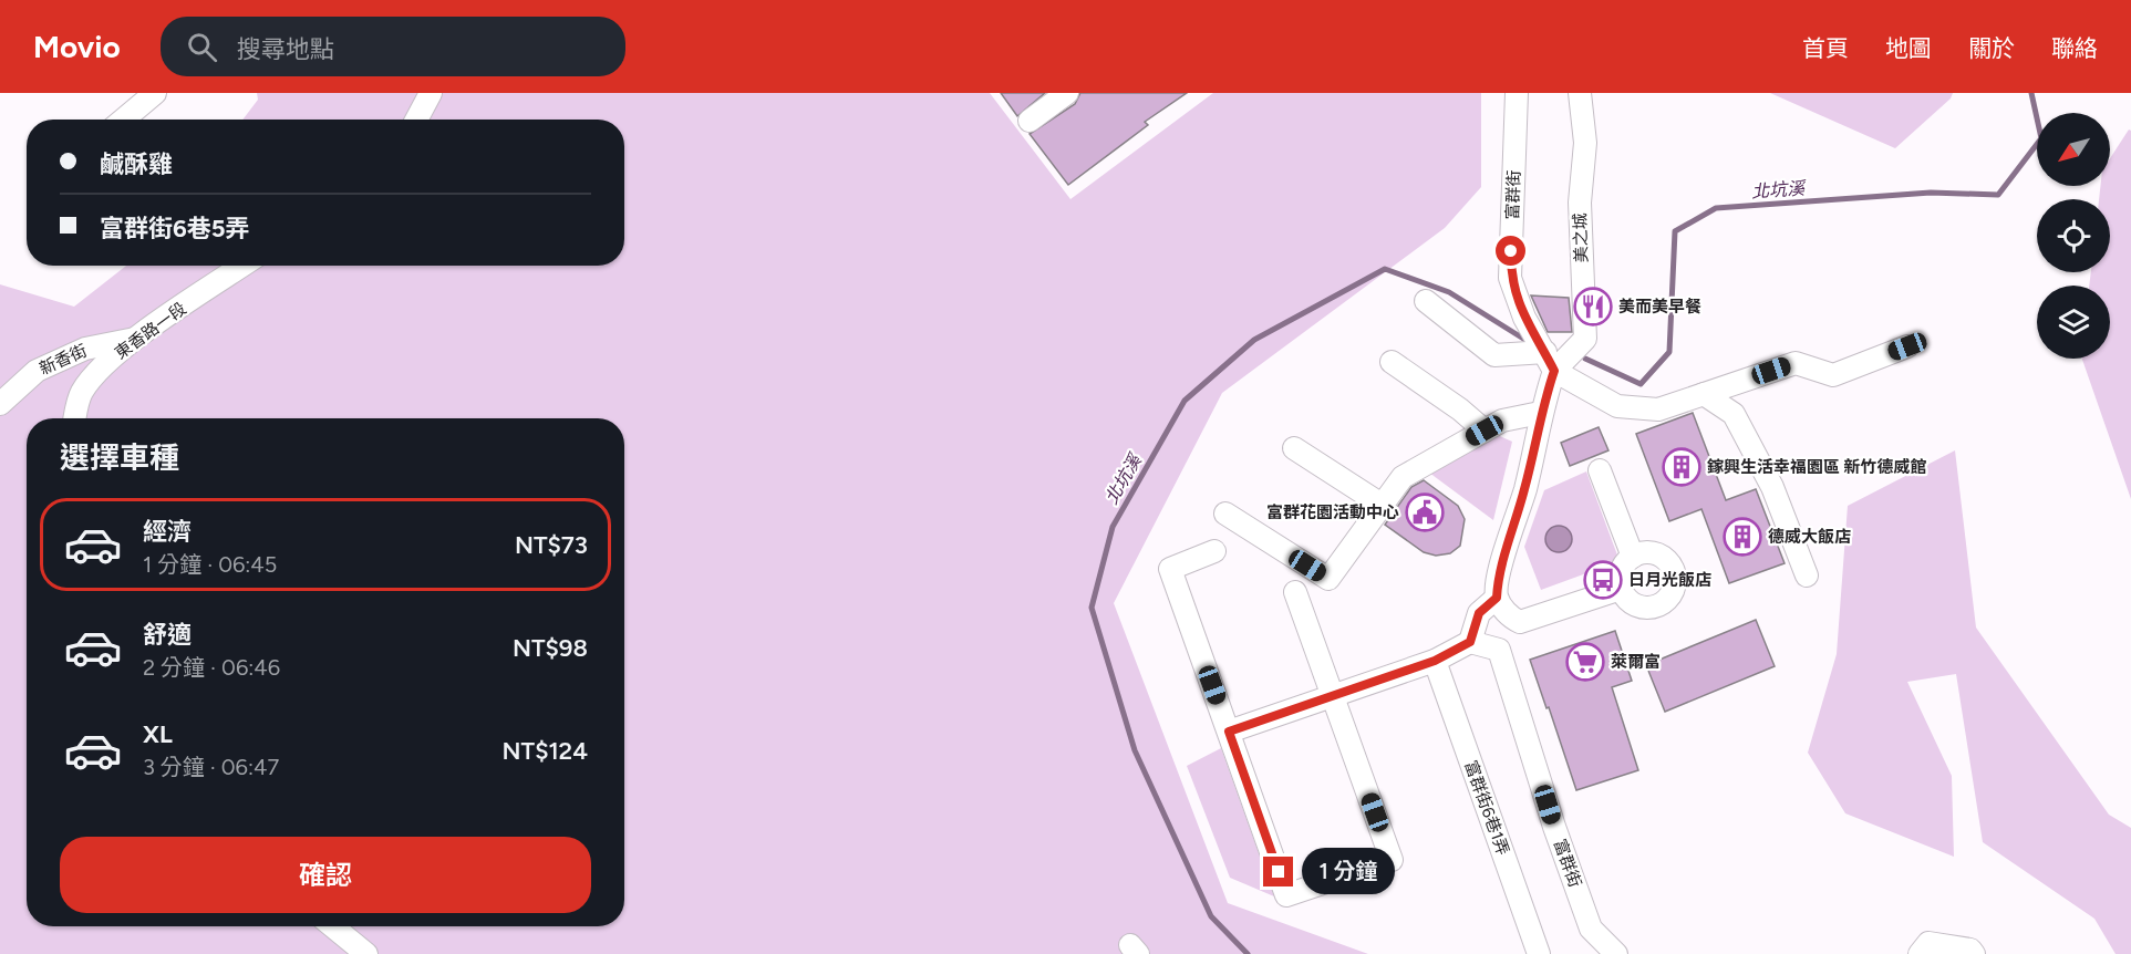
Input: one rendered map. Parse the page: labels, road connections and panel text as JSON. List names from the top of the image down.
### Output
{
  "streets": {
    "street": [
      "富群街",
      "美之城",
      "東香路一段",
      "新香街",
      "富群街6巷1弄"
    ]
  },
  "crossings": [
    ["富群街", "美之城"],
    ["東香路一段", "新香街"]
  ],
  "water": ["北坑溪"],
  "places": {
    "restaurant": ["美而美早餐"],
    "building": ["鎵興生活幸福園區 新竹德威館", "德威大飯店"],
    "public building": ["富群花園活動中心"],
    "bus stop": ["日月光飯店"],
    "supermarket": ["萊爾富"]
  },
  "north": "bottom left",
  "page": {
    "header": "Movio",
    "search": "搜尋地點",
    "nav": [
      "首頁",
      "地圖",
      "關於",
      "聯絡"
    ],
    "banner": ["鹹酥雞", "富群街6巷5弄"],
    "heading": "選擇車種",
    "list": [
      {
        "name": "經濟",
        "note": "1 分鐘 · 06:45",
        "value": "NT$73"
      },
      {
        "name": "舒適",
        "note": "2 分鐘 · 06:46",
        "value": "NT$98"
      },
      {
        "name": "XL",
        "note": "3 分鐘 · 06:47",
        "value": "NT$124"
      }
    ],
    "buttons": "確認",
    "bubble": "1 分鐘"
  }
}
